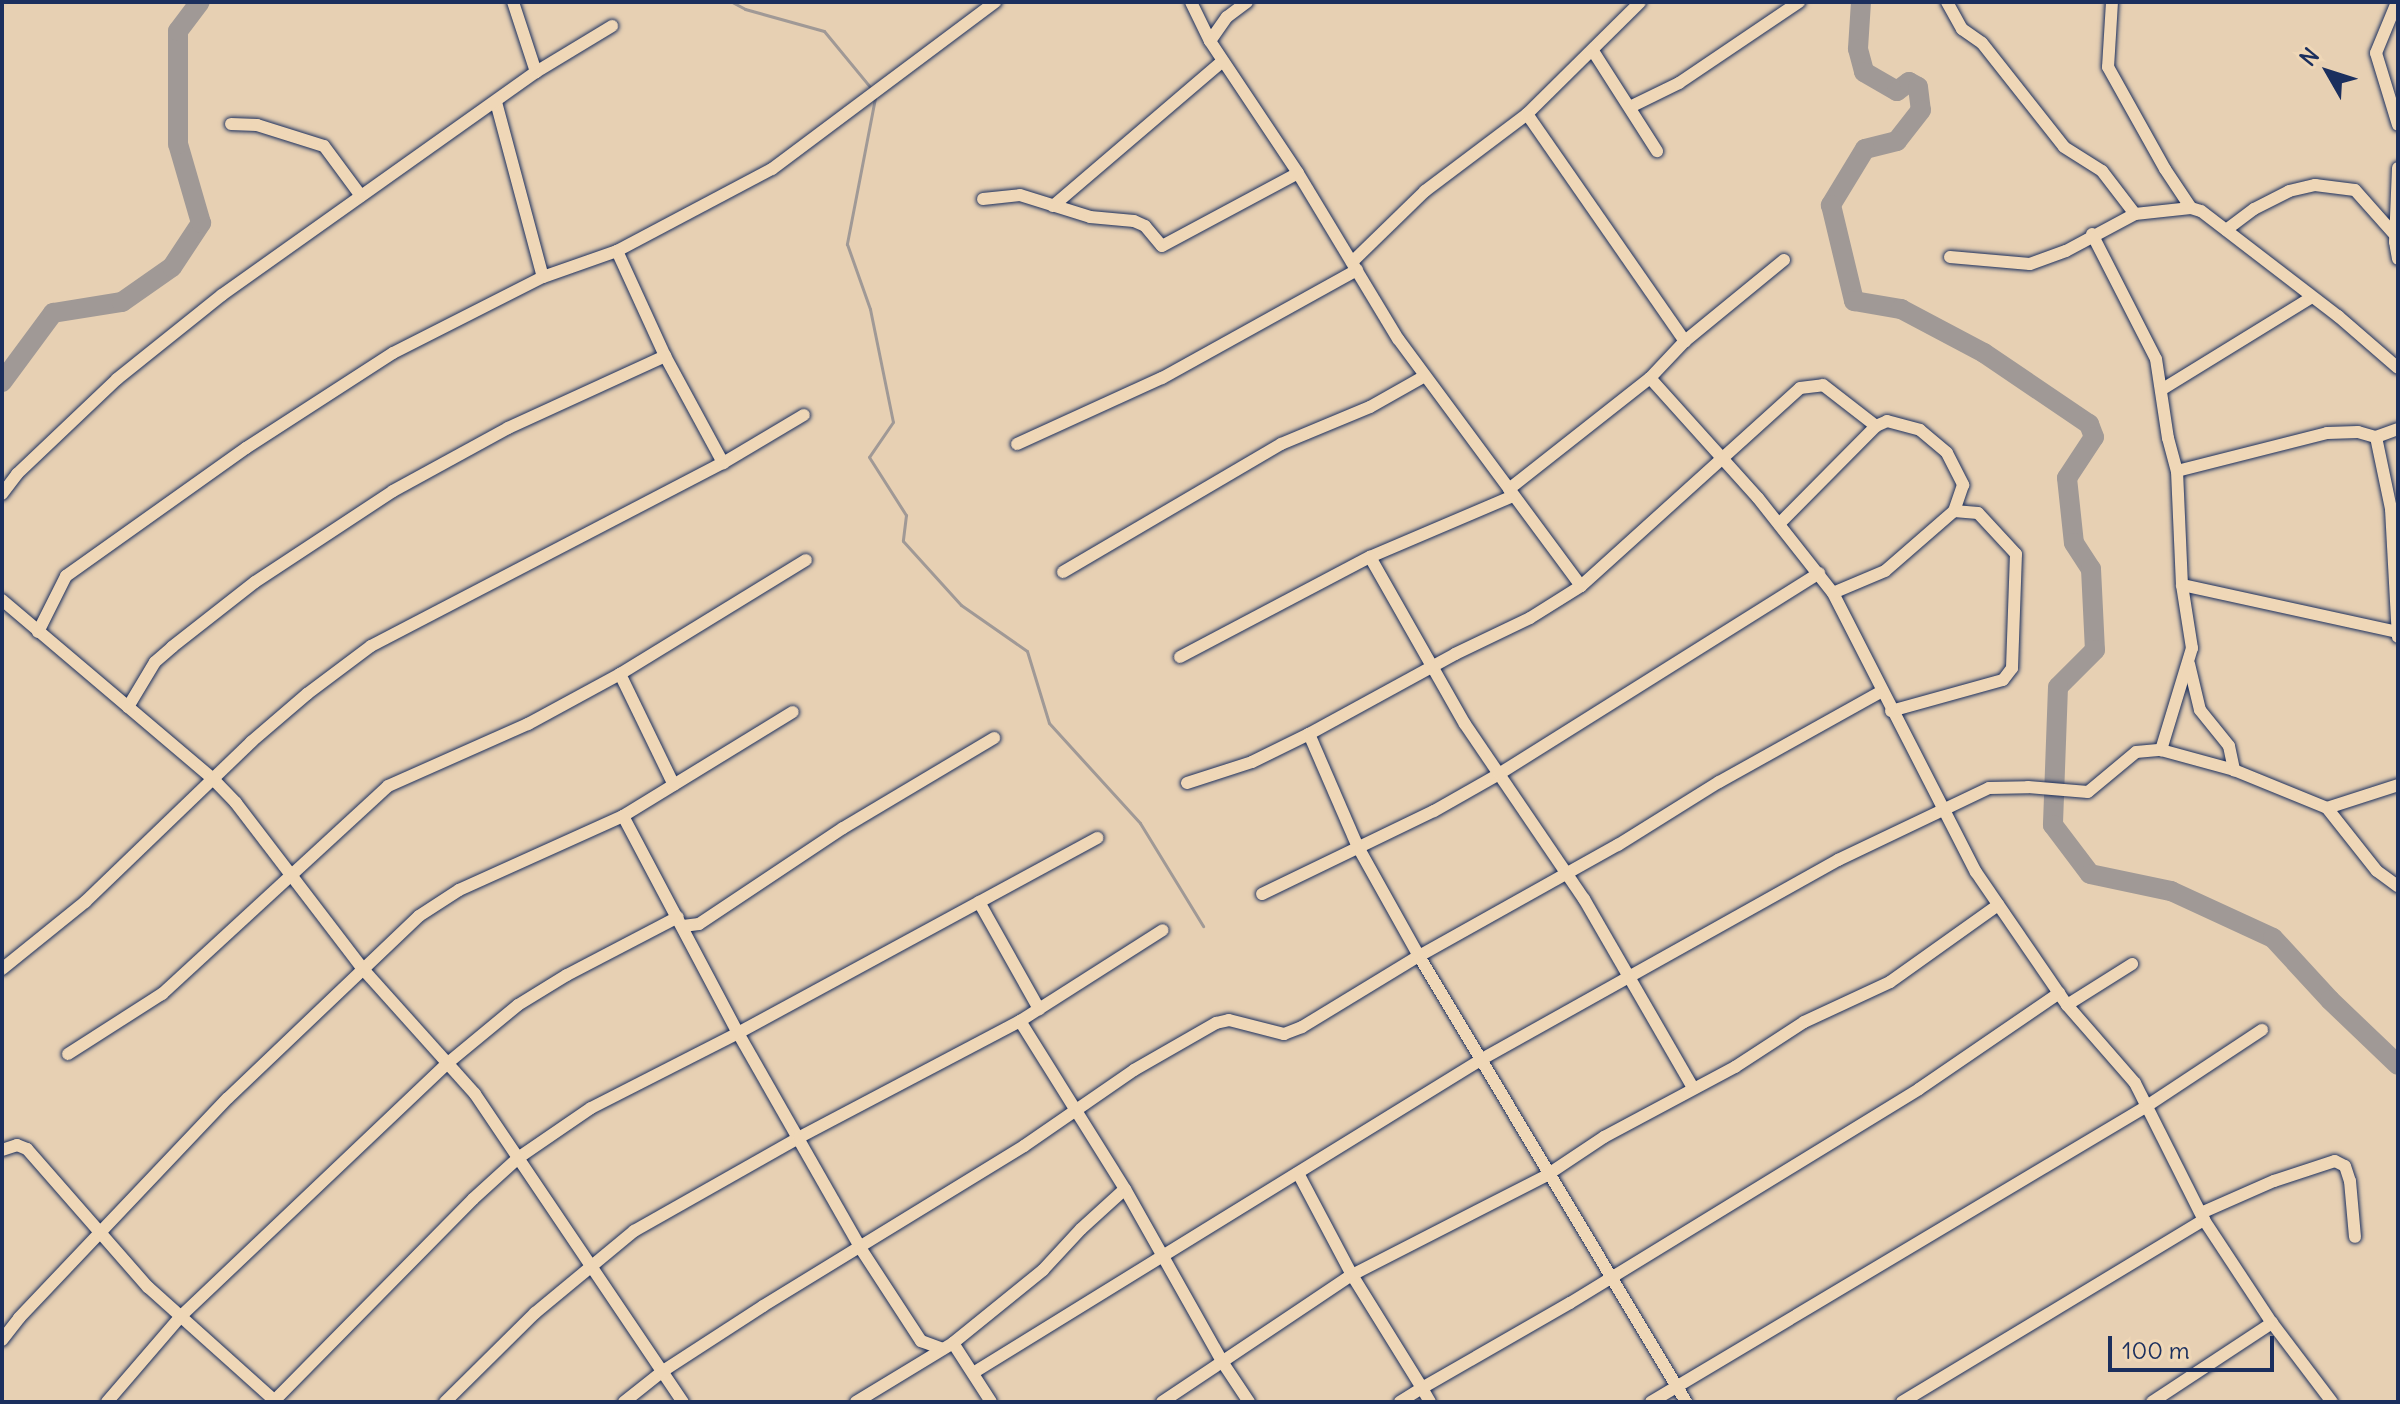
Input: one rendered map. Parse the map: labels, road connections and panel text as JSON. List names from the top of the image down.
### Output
{
  "scale_bar": "100 m",
  "north": "top left"
}
